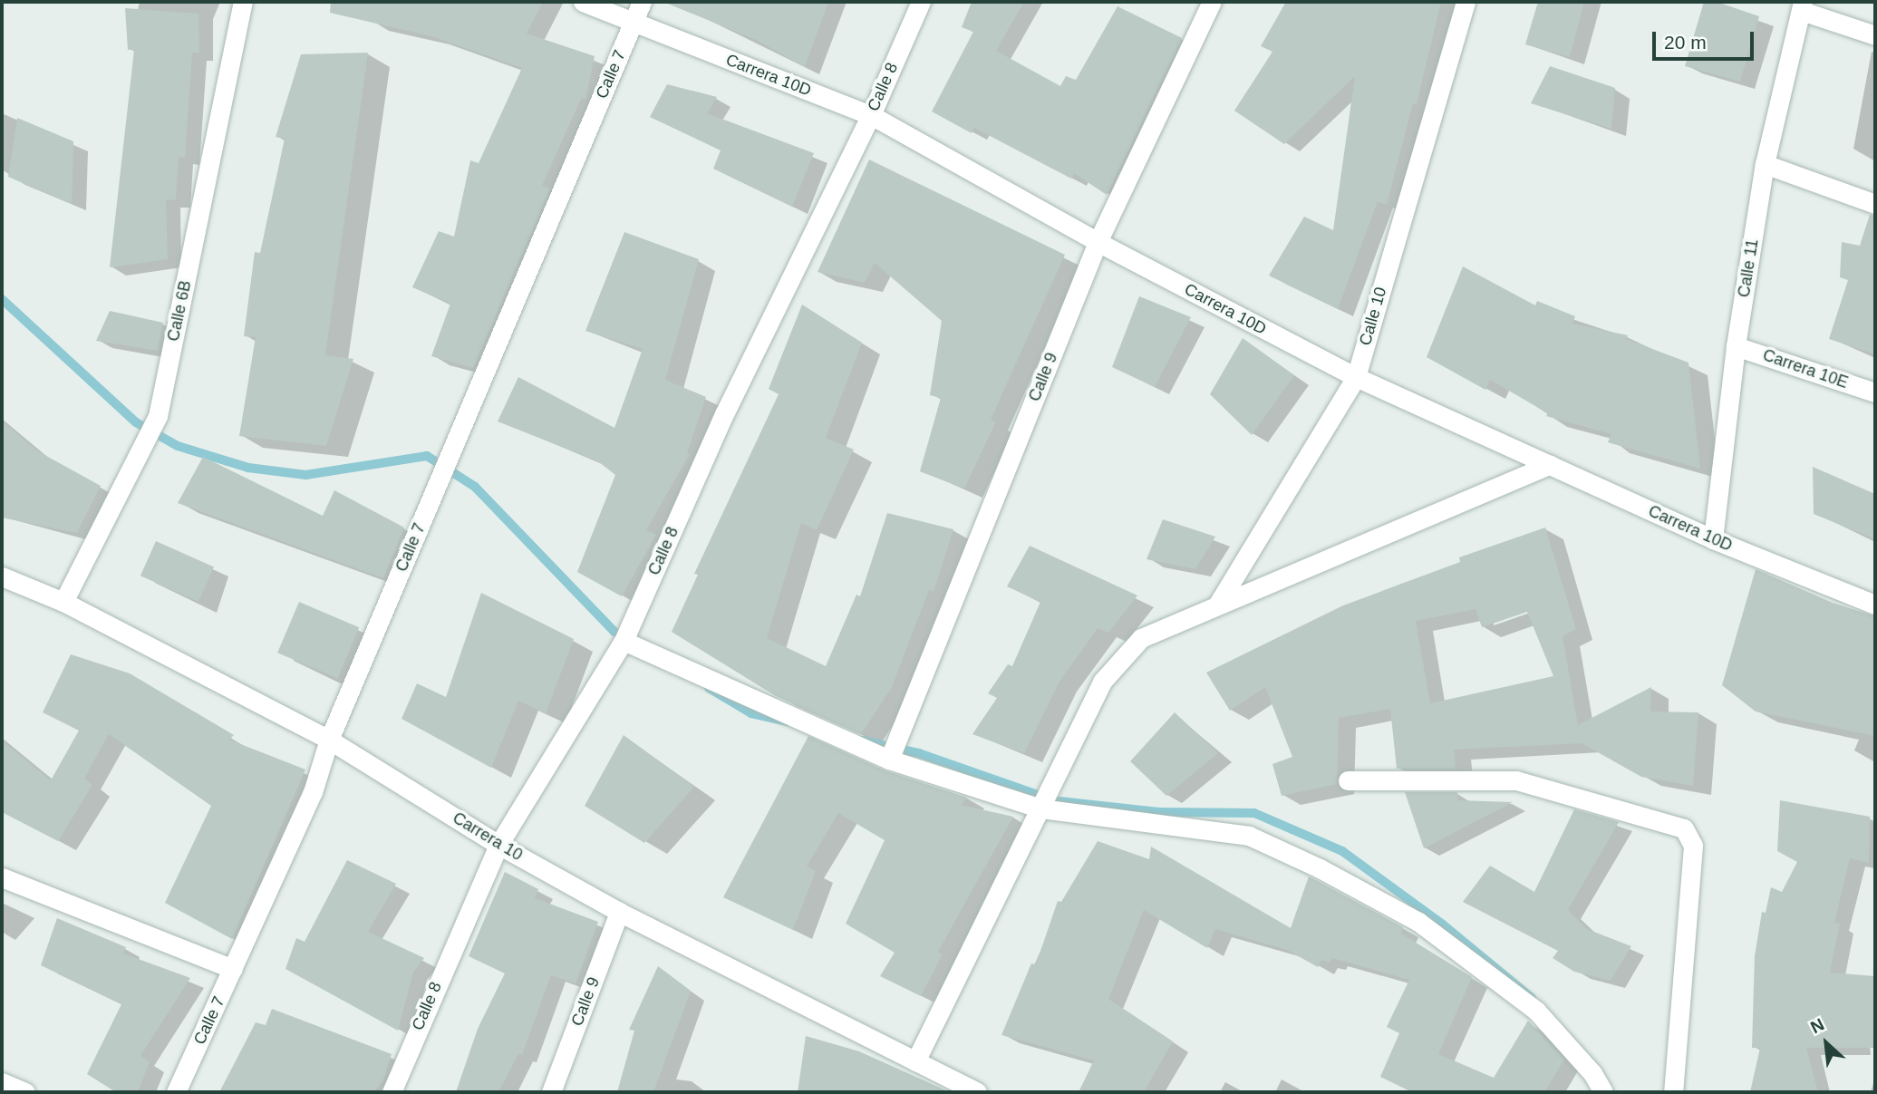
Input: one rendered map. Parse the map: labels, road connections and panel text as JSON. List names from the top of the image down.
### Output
{
  "streets": {
    "street": [
      "Calle 7",
      "Carrera 10D",
      "Calle 8",
      "Calle 11",
      "Calle 6B",
      "Calle 10",
      "Carrera 10E",
      "Calle 9",
      "Carrera 10"
    ]
  },
  "crossings": [
    ["Calle 7", "Carrera 10D"],
    ["Calle 7", "Carrera 10"],
    ["Carrera 10D", "Calle 8"],
    ["Carrera 10D", "Calle 11"],
    ["Carrera 10D", "Calle 10"],
    ["Carrera 10D", "Calle 9"],
    ["Calle 8", "Carrera 10"],
    ["Calle 11", "Carrera 10E"],
    ["Calle 6B", "Carrera 10"],
    ["Calle 9", "Carrera 10"]
  ],
  "scale_bar": "20 m",
  "north": "top left"
}
